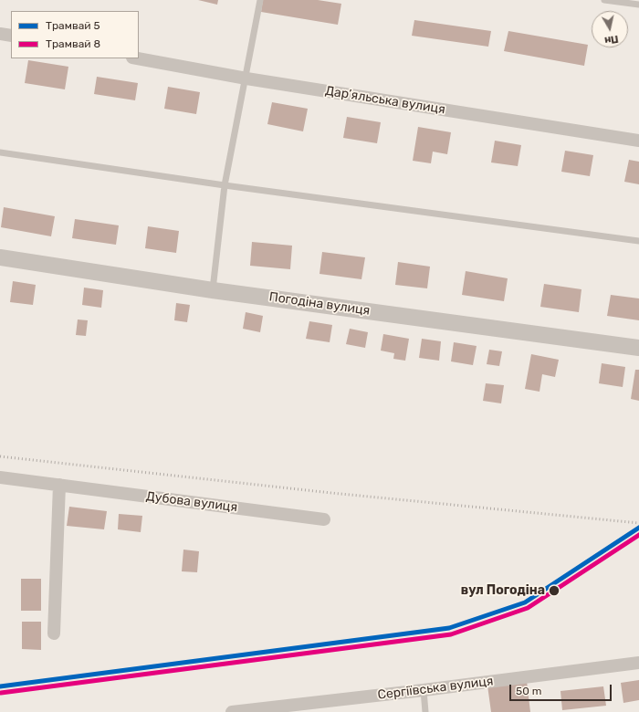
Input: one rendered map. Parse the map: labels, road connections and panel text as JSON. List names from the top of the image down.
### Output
{
  "streets": {
    "street": [
      "Дар’яльська вулиця",
      "Погодіна вулиця",
      "Дубова вулиця",
      "Сергіївська вулиця"
    ]
  },
  "places": ["вул Погодіна"],
  "lines": ["tram line 5", "tram line 8"],
  "legend": ["Трамвай 5", "Трамвай 8"],
  "scale_bar": "50 m",
  "north": "bottom"
}
